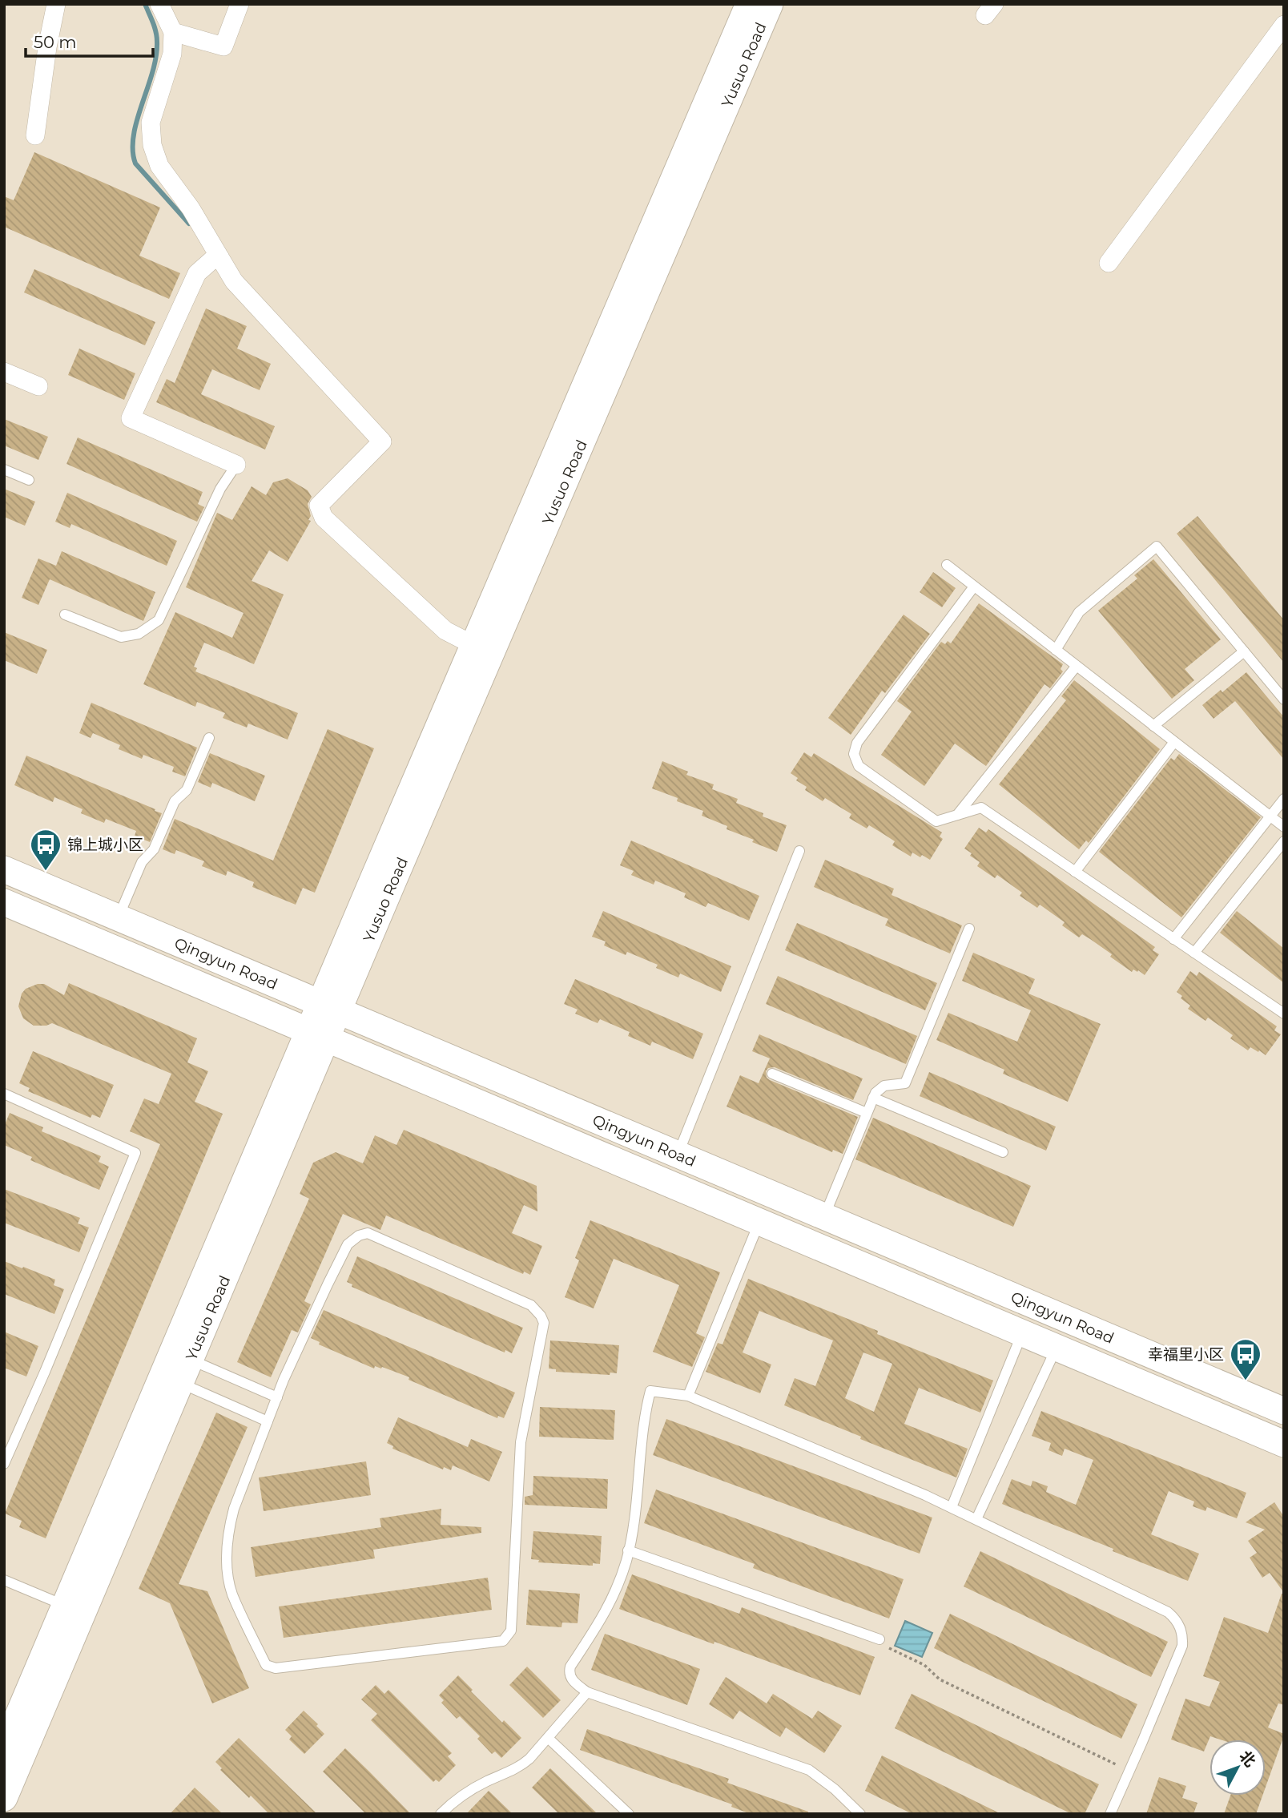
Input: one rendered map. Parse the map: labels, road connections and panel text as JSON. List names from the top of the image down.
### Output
{
  "streets": {
    "street": ["Yusuo Road", "Qingyun Road"]
  },
  "crossings": [
    ["Yusuo Road", "Qingyun Road"]
  ],
  "places": {
    "bus stop": ["锦上城小区", "幸福里小区"]
  },
  "scale_bar": "50 m",
  "north": "top right"
}
